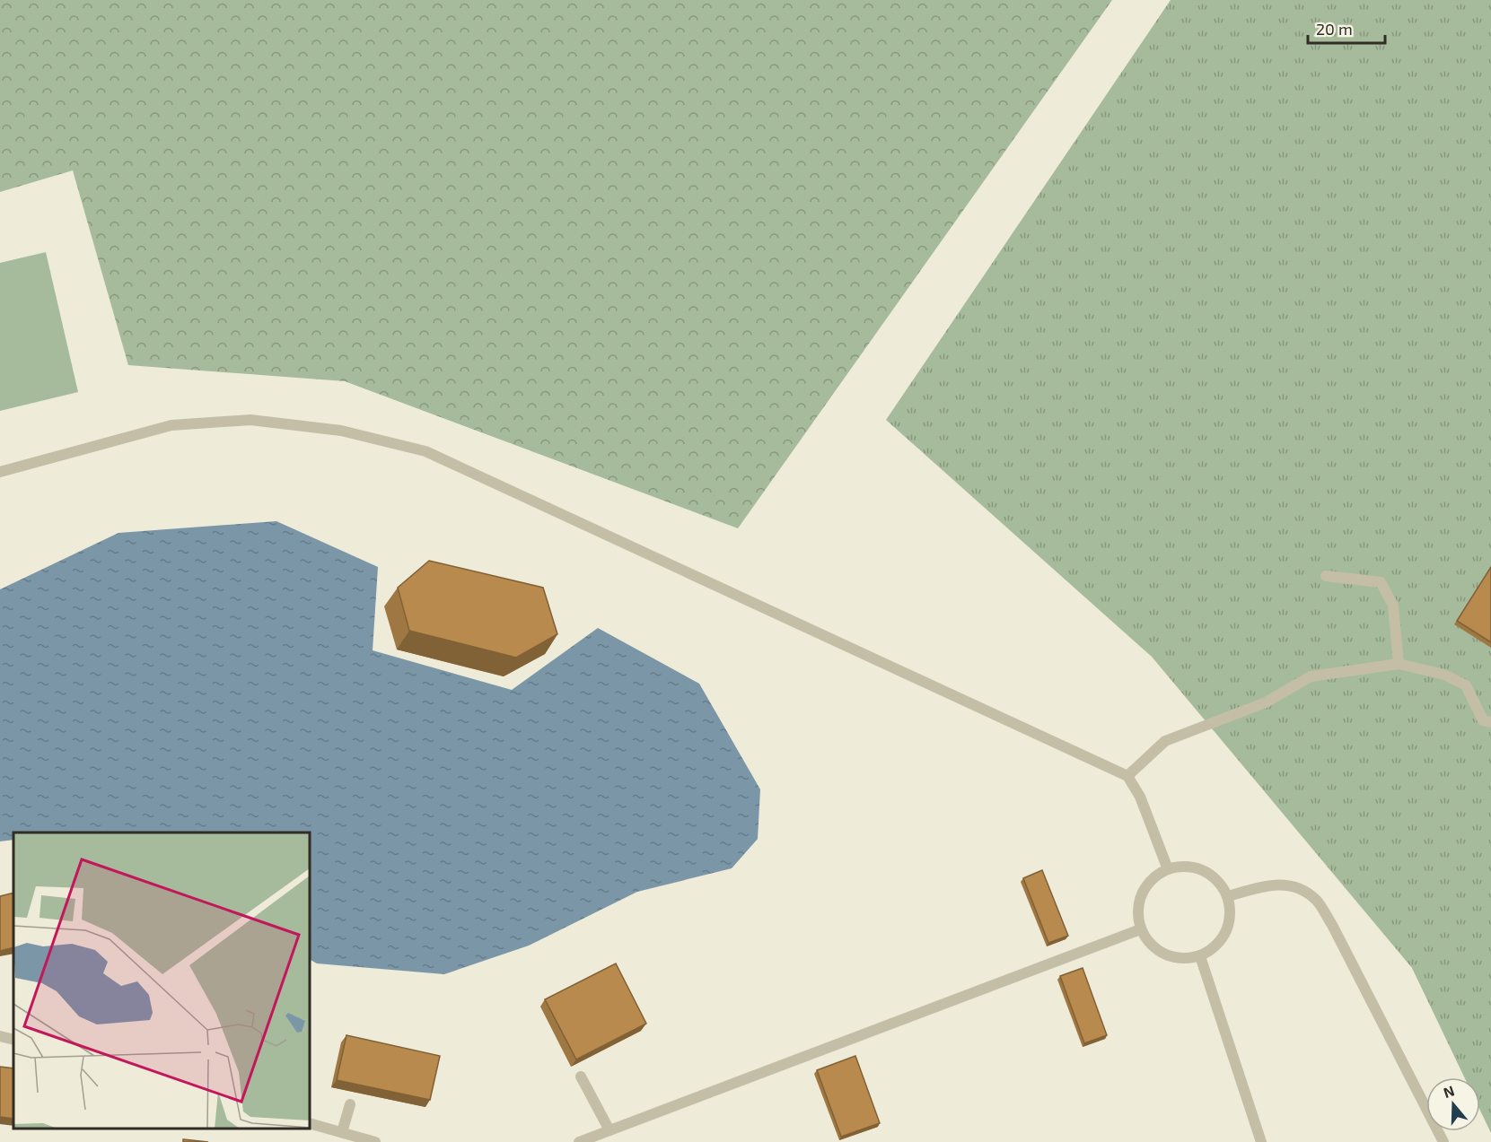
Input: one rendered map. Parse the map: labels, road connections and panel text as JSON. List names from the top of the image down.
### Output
{
  "scale_bar": "20 m",
  "north": "top"
}
